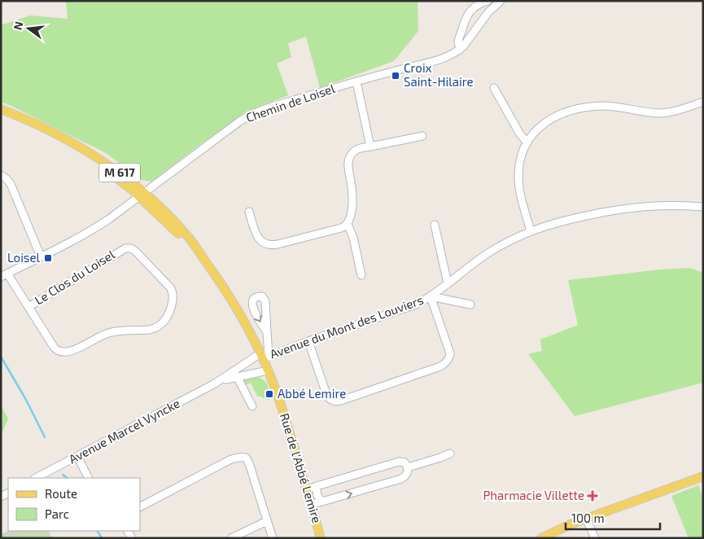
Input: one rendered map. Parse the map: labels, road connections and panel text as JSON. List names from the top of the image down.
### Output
{
  "streets": {
    "main road": ["M 617", "Rue de l'Abbé Lemire"],
    "street": [
      "Chemin de Loisel",
      "Le Clos du Loisel",
      "Avenue du Mont des Louviers",
      "Avenue Marcel Vyncke"
    ]
  },
  "crossings": [
    ["Chemin de Loisel", "Le Clos du Loisel"],
    ["Chemin de Loisel", "Rue de l'Abbé Lemire"],
    ["Avenue du Mont des Louviers", "Avenue Marcel Vyncke"],
    ["Avenue du Mont des Louviers", "Rue de l'Abbé Lemire"],
    ["Avenue Marcel Vyncke", "Rue de l'Abbé Lemire"]
  ],
  "places": {
    "transit": ["Croix Saint-Hilaire", "Loisel", "Abbé Lemire"],
    "health": ["Pharmacie Villette"]
  },
  "legend": ["Route", "Parc"],
  "scale_bar": "100 m",
  "north": "left"
}
